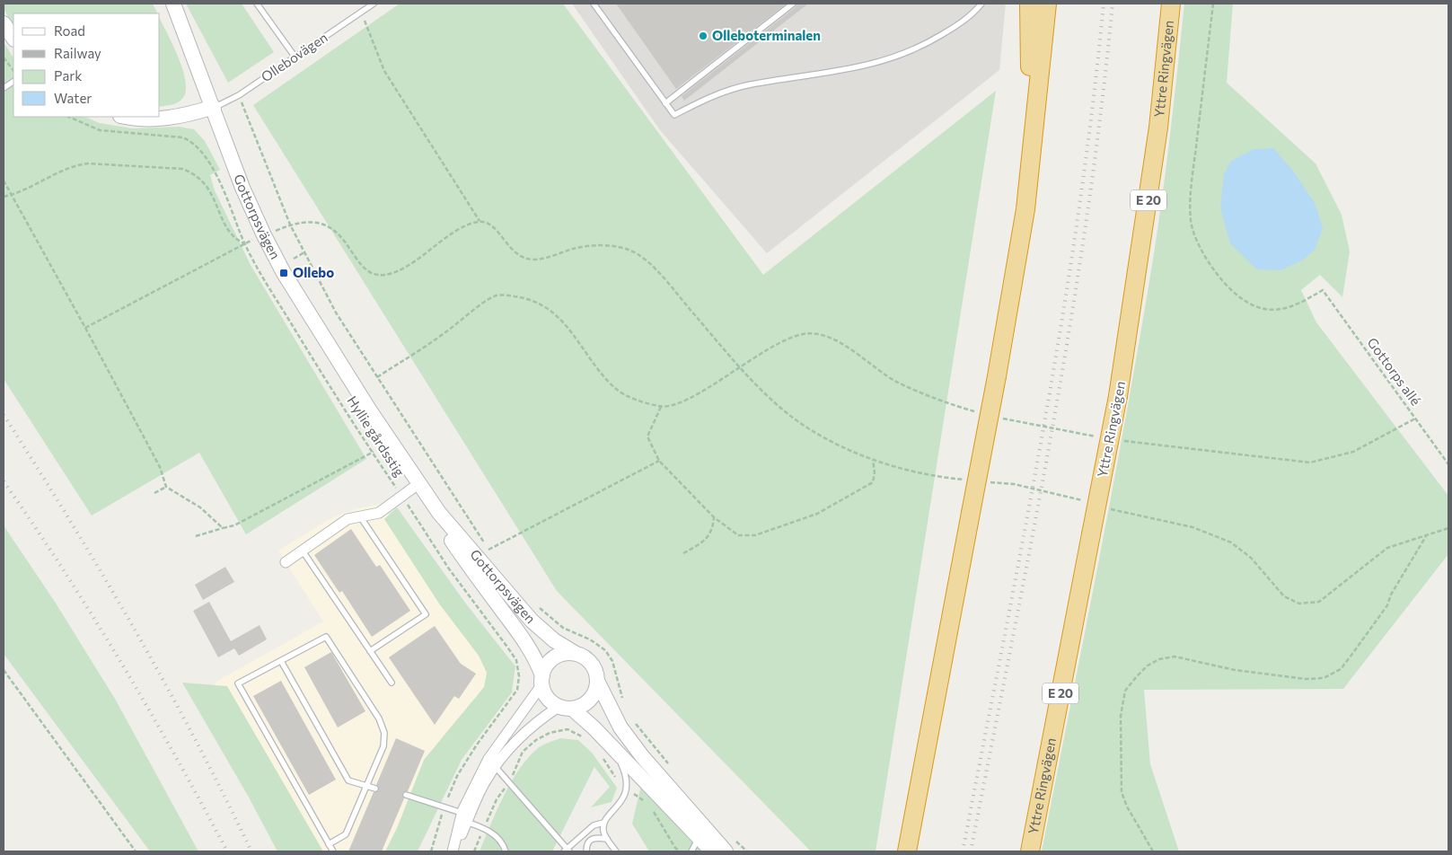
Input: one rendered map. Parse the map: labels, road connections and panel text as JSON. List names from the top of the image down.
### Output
{
  "streets": {
    "highway": ["Yttre Ringvägen", "E 20"],
    "street": ["Gottorpsvägen"],
    "lane": ["Ollebovägen"],
    "path": ["Gottorps allé", "Hyllie gårdsstig"]
  },
  "crossings": [
    ["Ollebovägen", "Gottorpsvägen"]
  ],
  "places": {
    "other": ["Olleboterminalen"],
    "transit": ["Ollebo"]
  },
  "legend": [
    "Road",
    "Railway",
    "Park",
    "Water"
  ]
}
